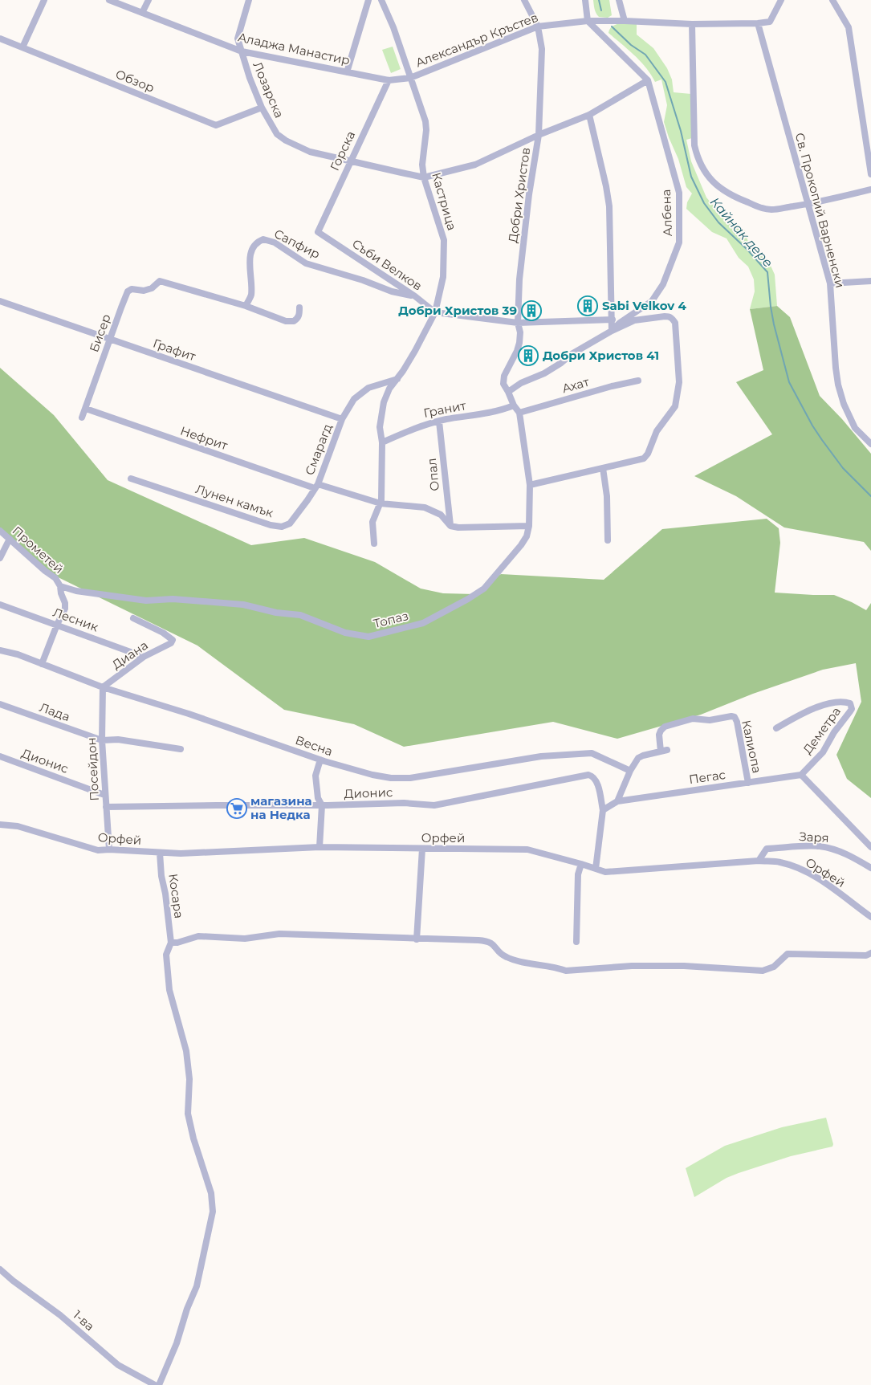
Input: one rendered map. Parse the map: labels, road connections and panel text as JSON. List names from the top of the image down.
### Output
{
  "streets": {
    "street": [
      "Александър Кръстев",
      "Аладжа Манастир",
      "Обзор",
      "Лозарска",
      "Горска",
      "Добри Христов",
      "Кастрица",
      "Св. Прокопий Варненски",
      "Албена",
      "Сапфир",
      "Съби Велков",
      "Бисер",
      "Графит",
      "Ахат",
      "Гранит",
      "Нефрит",
      "Смарагд",
      "Опал",
      "Лунен камък",
      "Прометей",
      "Лесник",
      "Топаз",
      "Диана",
      "Лада",
      "Деметра",
      "Весна",
      "Калиопа",
      "Дионис",
      "Посейдон",
      "Пегас",
      "Заря",
      "Орфей",
      "Косара",
      "1-ва"
    ]
  },
  "crossings": [
    ["Александър Кръстев", "Аладжа Манастир"],
    ["Александър Кръстев", "Добри Христов"],
    ["Александър Кръстев", "Кастрица"],
    ["Александър Кръстев", "Св. Прокопий Варненски"],
    ["Александър Кръстев", "Албена"],
    ["Аладжа Манастир", "Лозарска"],
    ["Аладжа Манастир", "Горска"],
    ["Аладжа Манастир", "Кастрица"],
    ["Обзор", "Лозарска"],
    ["Лозарска", "Горска"],
    ["Лозарска", "Кастрица"],
    ["Горска", "Съби Велков"],
    ["Добри Христов", "Албена"],
    ["Добри Христов", "Топаз"],
    ["Кастрица", "Съби Велков"],
    ["Кастрица", "Гранит"],
    ["Кастрица", "Нефрит"],
    ["Кастрица", "Смарагд"],
    ["Албена", "Топаз"],
    ["Сапфир", "Съби Велков"],
    ["Сапфир", "Бисер"],
    ["Бисер", "Графит"],
    ["Бисер", "Нефрит"],
    ["Графит", "Смарагд"],
    ["Ахат", "Топаз"],
    ["Гранит", "Опал"],
    ["Гранит", "Топаз"],
    ["Нефрит", "Смарагд"],
    ["Нефрит", "Опал"],
    ["Нефрит", "Лунен камък"],
    ["Смарагд", "Лунен камък"],
    ["Прометей", "Топаз"],
    ["Лесник", "Диана"],
    ["Диана", "Весна"],
    ["Диана", "Посейдон"],
    ["Лада", "Посейдон"],
    ["Деметра", "Пегас"],
    ["Весна", "Посейдон"],
    ["Калиопа", "Пегас"],
    ["Дионис", "Посейдон"],
    ["Посейдон", "Орфей"],
    ["Заря", "Орфей"],
    ["Орфей", "Косара"]
  ],
  "water": ["Кайнак дере"],
  "places": {
    "building": ["Sabi Velkov 4", "Добри Христов 39", "Добри Христов 41"],
    "supermarket": ["магазина на Недка"]
  }
}
